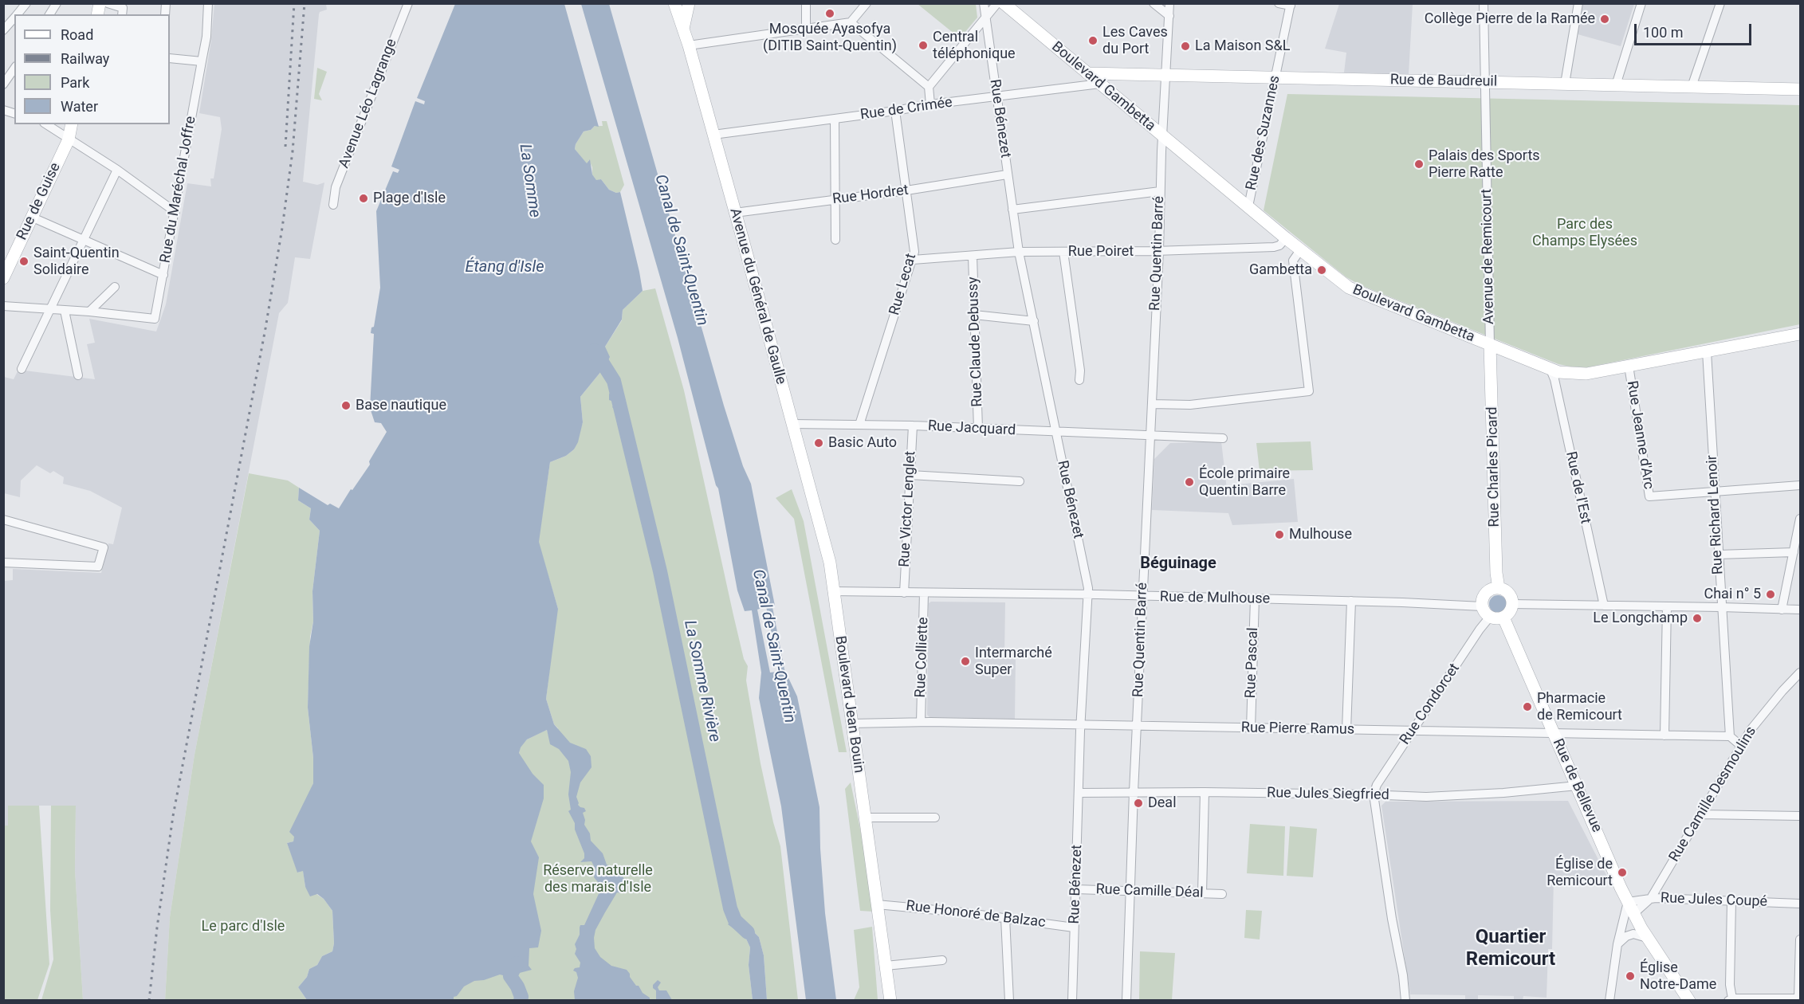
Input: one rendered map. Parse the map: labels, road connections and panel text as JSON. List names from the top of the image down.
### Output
{
  "streets": {
    "main road": [
      "Rue de Baudreuil",
      "Boulevard Gambetta",
      "Rue de Guise",
      "Avenue du Général de Gaulle",
      "Rue Charles Picard",
      "Boulevard Jean Bouin",
      "Rue de Bellevue"
    ],
    "street": [
      "Avenue Léo Lagrange",
      "Rue de Crimée",
      "Rue Bénezet",
      "Rue des Suzannes",
      "Rue du Maréchal Joffre",
      "Rue Hordret",
      "Rue Poiret",
      "Rue Quentin Barré",
      "Avenue de Remicourt",
      "Rue Lecat",
      "Rue Claude Debussy",
      "Rue Jacquard",
      "Rue Jeanne d'Arc",
      "Rue de l'Est",
      "Rue Victor Lenglet",
      "Rue Richard Lenoir",
      "Rue de Mulhouse",
      "Rue Colliette",
      "Rue Pascal",
      "Rue Condorcet",
      "Rue Pierre Ramus",
      "Rue Jules Siegfried",
      "Rue Camille Desmoulins",
      "Rue Camille Déal",
      "Rue Jules Coupé",
      "Rue Honoré de Balzac"
    ]
  },
  "crossings": [
    ["Rue de Baudreuil", "Boulevard Gambetta"],
    ["Rue de Baudreuil", "Rue des Suzannes"],
    ["Rue de Baudreuil", "Rue Quentin Barré"],
    ["Rue de Baudreuil", "Avenue de Remicourt"],
    ["Boulevard Gambetta", "Rue de Crimée"],
    ["Boulevard Gambetta", "Rue des Suzannes"],
    ["Boulevard Gambetta", "Rue Poiret"],
    ["Boulevard Gambetta", "Rue Quentin Barré"],
    ["Boulevard Gambetta", "Avenue de Remicourt"],
    ["Boulevard Gambetta", "Rue Jeanne d'Arc"],
    ["Boulevard Gambetta", "Rue Charles Picard"],
    ["Boulevard Gambetta", "Rue de l'Est"],
    ["Boulevard Gambetta", "Rue Richard Lenoir"],
    ["Rue de Crimée", "Rue Bénezet"],
    ["Rue de Crimée", "Rue Lecat"],
    ["Rue de Crimée", "Avenue du Général de Gaulle"],
    ["Rue Bénezet", "Rue Hordret"],
    ["Rue Bénezet", "Rue Poiret"],
    ["Rue Bénezet", "Rue Jacquard"],
    ["Rue Bénezet", "Rue de Mulhouse"],
    ["Rue Bénezet", "Rue Pierre Ramus"],
    ["Rue Bénezet", "Rue Jules Siegfried"],
    ["Rue Bénezet", "Rue Camille Déal"],
    ["Rue Bénezet", "Rue Honoré de Balzac"],
    ["Rue Hordret", "Rue Lecat"],
    ["Rue Hordret", "Avenue du Général de Gaulle"],
    ["Rue Poiret", "Rue Quentin Barré"],
    ["Rue Poiret", "Rue Lecat"],
    ["Rue Poiret", "Rue Claude Debussy"],
    ["Rue Quentin Barré", "Rue Jacquard"],
    ["Rue Quentin Barré", "Rue de Mulhouse"],
    ["Rue Quentin Barré", "Rue Pierre Ramus"],
    ["Rue Quentin Barré", "Rue Jules Siegfried"],
    ["Rue Quentin Barré", "Rue Camille Déal"],
    ["Avenue de Remicourt", "Rue Charles Picard"],
    ["Rue Lecat", "Rue Jacquard"],
    ["Avenue du Général de Gaulle", "Rue Jacquard"],
    ["Avenue du Général de Gaulle", "Rue de Mulhouse"],
    ["Avenue du Général de Gaulle", "Boulevard Jean Bouin"],
    ["Rue Claude Debussy", "Rue Jacquard"],
    ["Rue Jacquard", "Rue Victor Lenglet"],
    ["Rue Jeanne d'Arc", "Rue Richard Lenoir"],
    ["Rue Charles Picard", "Rue de Mulhouse"],
    ["Rue Charles Picard", "Rue Condorcet"],
    ["Rue Charles Picard", "Rue de Bellevue"],
    ["Rue Victor Lenglet", "Rue de Mulhouse"],
    ["Rue Richard Lenoir", "Rue Pierre Ramus"],
    ["Rue de Mulhouse", "Rue Colliette"],
    ["Rue de Mulhouse", "Rue Pascal"],
    ["Rue de Mulhouse", "Boulevard Jean Bouin"],
    ["Rue de Mulhouse", "Rue Condorcet"],
    ["Rue de Mulhouse", "Rue de Bellevue"],
    ["Rue Colliette", "Rue Pierre Ramus"],
    ["Rue Pascal", "Rue Pierre Ramus"],
    ["Boulevard Jean Bouin", "Rue Pierre Ramus"],
    ["Boulevard Jean Bouin", "Rue Honoré de Balzac"],
    ["Rue Condorcet", "Rue Pierre Ramus"],
    ["Rue Condorcet", "Rue de Bellevue"],
    ["Rue Condorcet", "Rue Jules Siegfried"],
    ["Rue Pierre Ramus", "Rue de Bellevue"],
    ["Rue de Bellevue", "Rue Jules Siegfried"],
    ["Rue de Bellevue", "Rue Camille Desmoulins"],
    ["Rue de Bellevue", "Rue Jules Coupé"],
    ["Rue Camille Desmoulins", "Rue Jules Coupé"]
  ],
  "districts": ["Béguinage", "Quartier Remicourt"],
  "water": [
    "La Somme",
    "Canal de Saint-Quentin",
    "Étang d'Isle",
    "La Somme Rivière"
  ],
  "parks": ["Parc des Champs Elysées", "Réserve naturelle des marais d'Isle", "Le parc d'Isle"],
  "places": [
    "Mosquée Ayasofya (DITIB Saint-Quentin)",
    "Collège Pierre de la Ramée",
    "Les Caves du Port",
    "Central téléphonique",
    "La Maison S&L",
    "Palais des Sports Pierre Ratte",
    "Plage d'Isle",
    "Saint-Quentin Solidaire",
    "Gambetta",
    "Base nautique",
    "Basic Auto",
    "École primaire Quentin Barre",
    "Mulhouse",
    "Chai n° 5",
    "Le Longchamp",
    "Intermarché Super",
    "Pharmacie de Remicourt",
    "Deal",
    "Église de Remicourt",
    "Église Notre-Dame"
  ],
  "legend": [
    "Road",
    "Railway",
    "Park",
    "Water"
  ],
  "scale_bar": "100 m"
}
